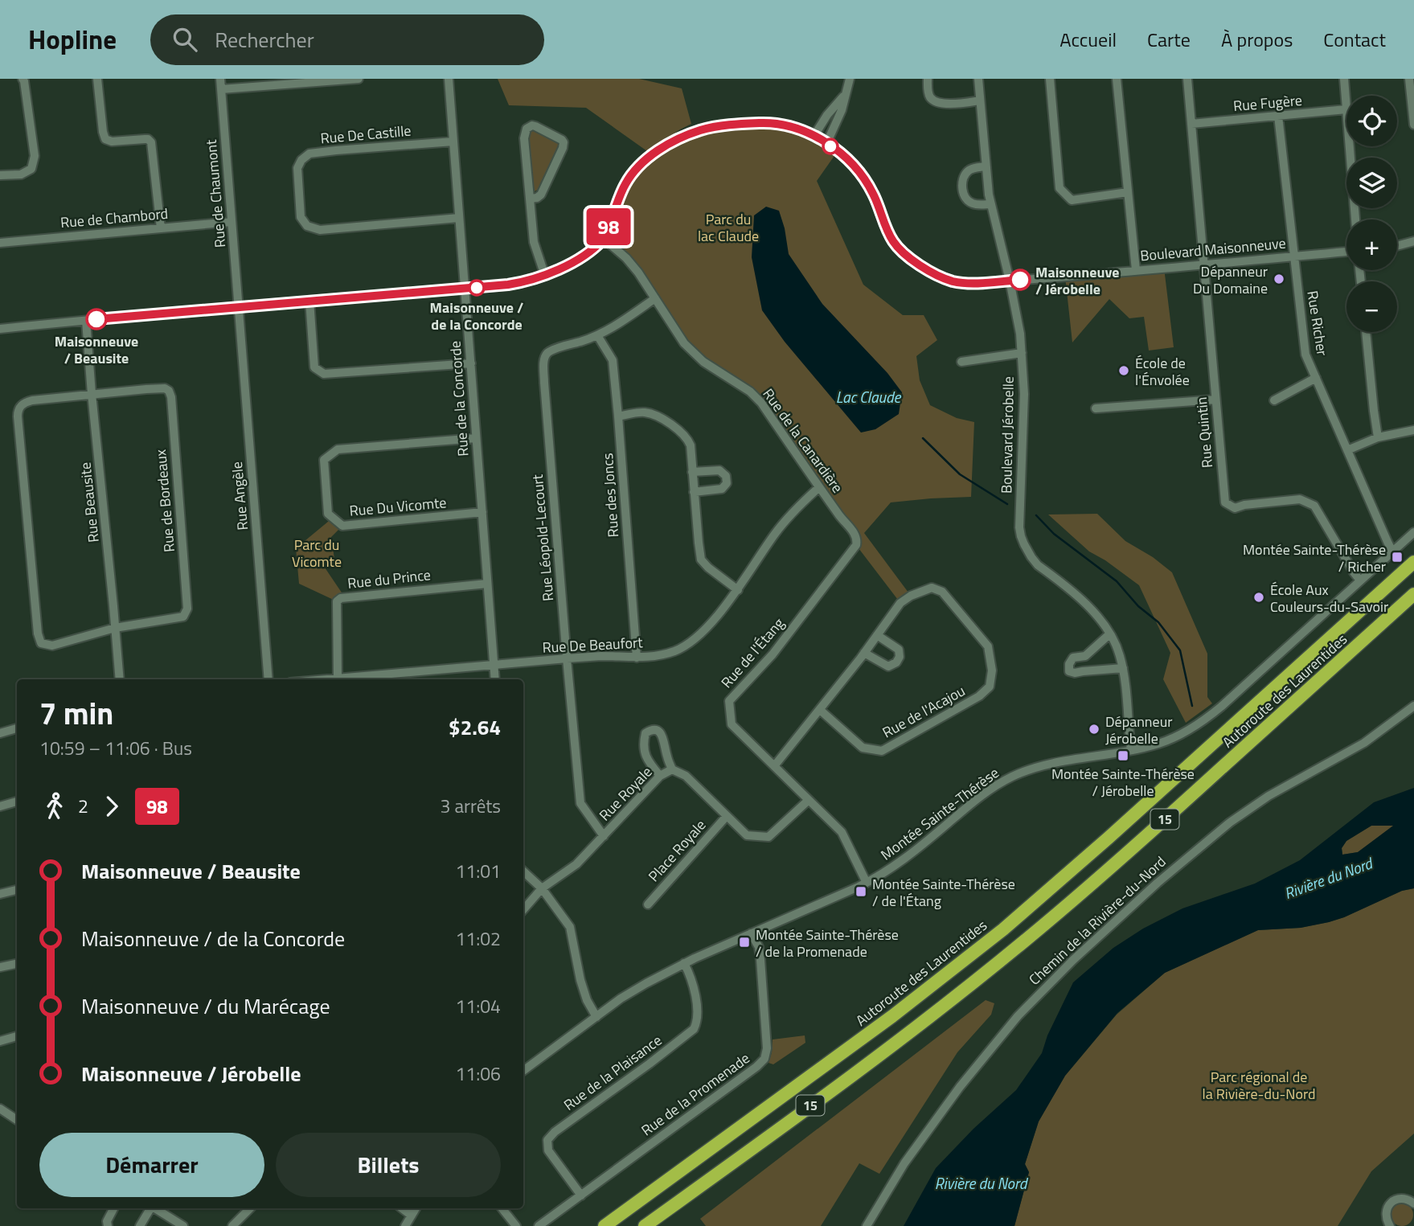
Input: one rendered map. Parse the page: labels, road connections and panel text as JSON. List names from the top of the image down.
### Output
{
  "streets": {
    "highway": ["Autoroute des Laurentides", "15"],
    "street": [
      "Rue Fugère",
      "Rue De Castille",
      "Rue de Chaumont",
      "Rue de Chambord",
      "Boulevard Maisonneuve",
      "Rue Richer",
      "Rue de la Concorde",
      "Rue Quintin",
      "Boulevard Jérobelle",
      "Rue de la Canardière",
      "Rue des Joncs",
      "Rue Angèle",
      "Rue de Bordeaux",
      "Rue Beausite",
      "Rue Du Vicomte",
      "Rue Léopold-Lecourt",
      "Rue du Prince",
      "Rue De Beaufort",
      "Rue de l'Étang",
      "Rue de l'Acajou",
      "Rue Royale",
      "Montée Sainte-Thérèse",
      "Place Royale",
      "Chemin de la Rivière-du-Nord",
      "Rue de la Plaisance",
      "Rue de la Promenade"
    ]
  },
  "crossings": [
    ["Rue Fugère", "Rue Richer"],
    ["Rue Fugère", "Rue Quintin"],
    ["Rue De Castille", "Rue de la Concorde"],
    ["Rue de Chaumont", "Rue de Chambord"],
    ["Rue de Chaumont", "Rue Angèle"],
    ["Boulevard Maisonneuve", "Rue Richer"],
    ["Boulevard Maisonneuve", "Rue Quintin"],
    ["Boulevard Maisonneuve", "Boulevard Jérobelle"],
    ["Boulevard Maisonneuve", "Rue de la Canardière"],
    ["Rue Richer", "Montée Sainte-Thérèse"],
    ["Rue de la Concorde", "Rue Du Vicomte"],
    ["Rue de la Concorde", "Rue du Prince"],
    ["Rue de la Concorde", "Rue De Beaufort"],
    ["Rue Quintin", "Montée Sainte-Thérèse"],
    ["Boulevard Jérobelle", "Montée Sainte-Thérèse"],
    ["Rue de la Canardière", "Rue Léopold-Lecourt"],
    ["Rue de la Canardière", "Rue De Beaufort"],
    ["Rue de la Canardière", "Rue de l'Étang"],
    ["Rue des Joncs", "Rue Léopold-Lecourt"],
    ["Rue des Joncs", "Rue De Beaufort"],
    ["Rue de Bordeaux", "Rue Beausite"],
    ["Rue Léopold-Lecourt", "Rue De Beaufort"],
    ["Rue Léopold-Lecourt", "Rue Royale"],
    ["Rue du Prince", "Rue De Beaufort"],
    ["Rue de l'Étang", "Rue de l'Acajou"],
    ["Rue de l'Étang", "Rue Royale"],
    ["Rue de l'Étang", "Montée Sainte-Thérèse"],
    ["Rue Royale", "Place Royale"],
    ["Montée Sainte-Thérèse", "Rue de la Plaisance"],
    ["Montée Sainte-Thérèse", "Rue de la Promenade"],
    ["Rue de la Plaisance", "Rue de la Promenade"]
  ],
  "water": ["Lac Claude", "Rivière du Nord"],
  "parks": ["Parc du lac Claude", "Parc du Vicomte", "Parc régional de la Rivière-du-Nord"],
  "places": {
    "other": [
      "Dépanneur Du Domaine",
      "Maisonneuve / Jérobelle",
      "Maisonneuve / de la Concorde",
      "Maisonneuve / Beausite",
      "École de l'Énvolée",
      "École Aux Couleurs-du-Savoir",
      "Dépanneur Jérobelle"
    ],
    "transit": [
      "Montée Sainte-Thérèse / Richer",
      "Montée Sainte-Thérèse / Jérobelle",
      "Montée Sainte-Thérèse / de l'Étang",
      "Montée Sainte-Thérèse / de la Promenade"
    ]
  },
  "lines": ["bus line 98"],
  "page": {
    "header": "Hopline",
    "search": "Rechercher",
    "nav": [
      "Accueil",
      "Carte",
      "À propos",
      "Contact"
    ],
    "on_map": "98",
    "map_buttons": ["+", "−"],
    "heading": ["7 min", "10:59 – 11:06 · Bus", "$2.64"],
    "legs": ["2", "98", "3 arrêts"],
    "list": [
      {
        "name": "Maisonneuve / Beausite",
        "value": "11:01"
      },
      {
        "name": "Maisonneuve / de la Concorde",
        "value": "11:02"
      },
      {
        "name": "Maisonneuve / du Marécage",
        "value": "11:04"
      },
      {
        "name": "Maisonneuve / Jérobelle",
        "value": "11:06"
      }
    ],
    "buttons": ["Démarrer", "Billets"]
  }
}
